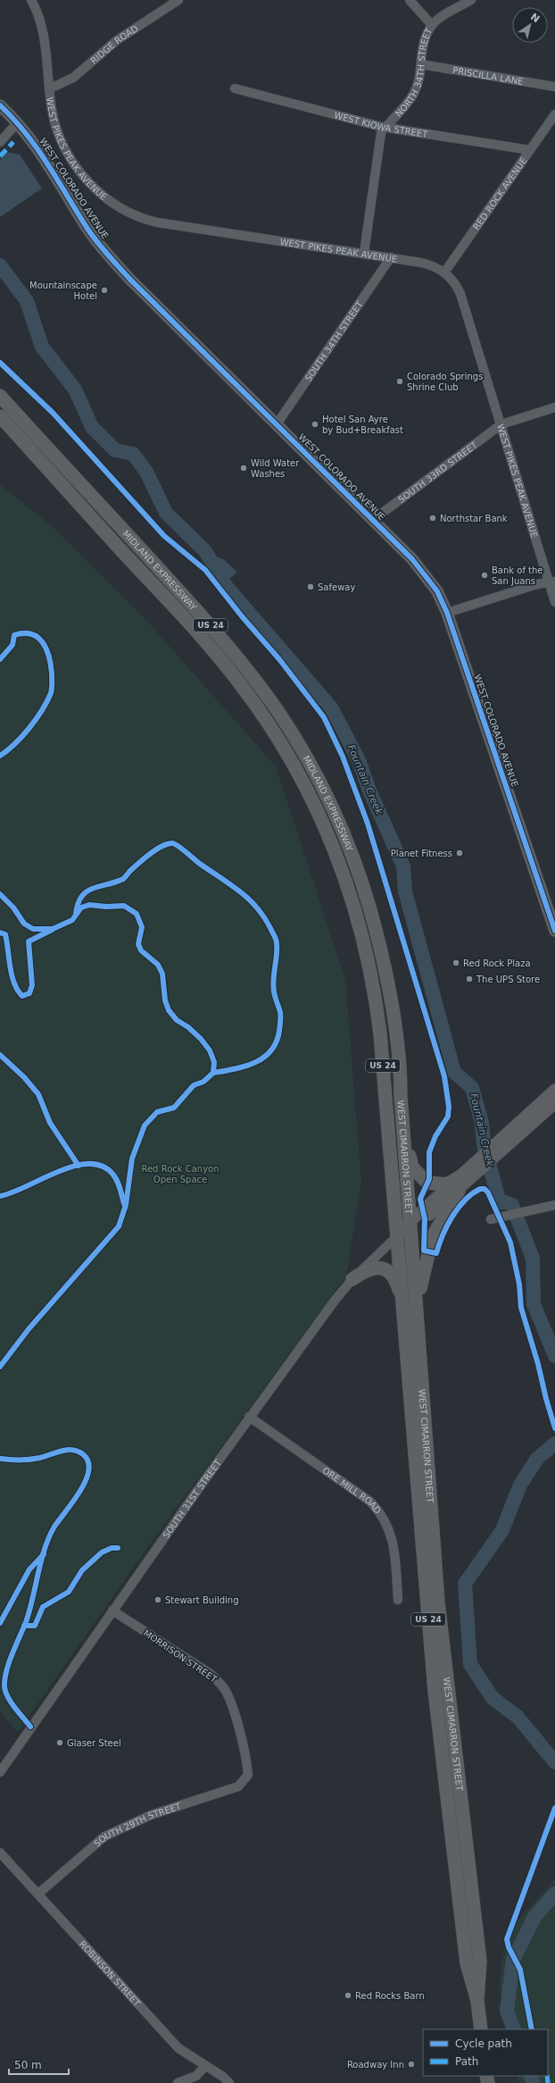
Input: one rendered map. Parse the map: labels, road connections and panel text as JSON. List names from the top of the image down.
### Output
{
  "streets": {
    "highway": ["MIDLAND EXPRESSWAY", "US 24", "WEST CIMARRON STREET"],
    "main road": ["WEST COLORADO AVENUE", "SOUTH 31ST STREET"],
    "street": [
      "RIDGE ROAD",
      "NORTH 34TH STREET",
      "PRISCILLA LANE",
      "WEST KIOWA STREET",
      "WEST PIKES PEAK AVENUE",
      "RED ROCK AVENUE",
      "SOUTH 34TH STREET",
      "SOUTH 33RD STREET",
      "ORE MILL ROAD",
      "MORRISON STREET",
      "SOUTH 29TH STREET",
      "ROBINSON STREET"
    ]
  },
  "crossings": [
    ["RIDGE ROAD", "WEST PIKES PEAK AVENUE"],
    ["NORTH 34TH STREET", "PRISCILLA LANE"],
    ["NORTH 34TH STREET", "WEST KIOWA STREET"],
    ["WEST KIOWA STREET", "RED ROCK AVENUE"],
    ["WEST PIKES PEAK AVENUE", "RED ROCK AVENUE"],
    ["WEST PIKES PEAK AVENUE", "SOUTH 34TH STREET"],
    ["WEST PIKES PEAK AVENUE", "SOUTH 33RD STREET"],
    ["WEST COLORADO AVENUE", "SOUTH 34TH STREET"],
    ["WEST COLORADO AVENUE", "SOUTH 33RD STREET"],
    ["MIDLAND EXPRESSWAY", "WEST CIMARRON STREET"],
    ["WEST CIMARRON STREET", "SOUTH 31ST STREET"],
    ["ORE MILL ROAD", "SOUTH 31ST STREET"],
    ["SOUTH 31ST STREET", "MORRISON STREET"],
    ["MORRISON STREET", "SOUTH 29TH STREET"],
    ["SOUTH 29TH STREET", "ROBINSON STREET"]
  ],
  "water": ["Fountain Creek"],
  "parks": ["Red Rock Canyon Open Space"],
  "places": [
    "Mountainscape Hotel",
    "Colorado Springs Shrine Club",
    "Hotel San Ayre by Bud+Breakfast",
    "Wild Water Washes",
    "Northstar Bank",
    "Bank of the San Juans",
    "Safeway",
    "Planet Fitness",
    "Red Rock Plaza",
    "The UPS Store",
    "Stewart Building",
    "Glaser Steel",
    "Red Rocks Barn",
    "Roadway Inn"
  ],
  "legend": ["Cycle path", "Path"],
  "scale_bar": "50 m",
  "north": "top right"
}
